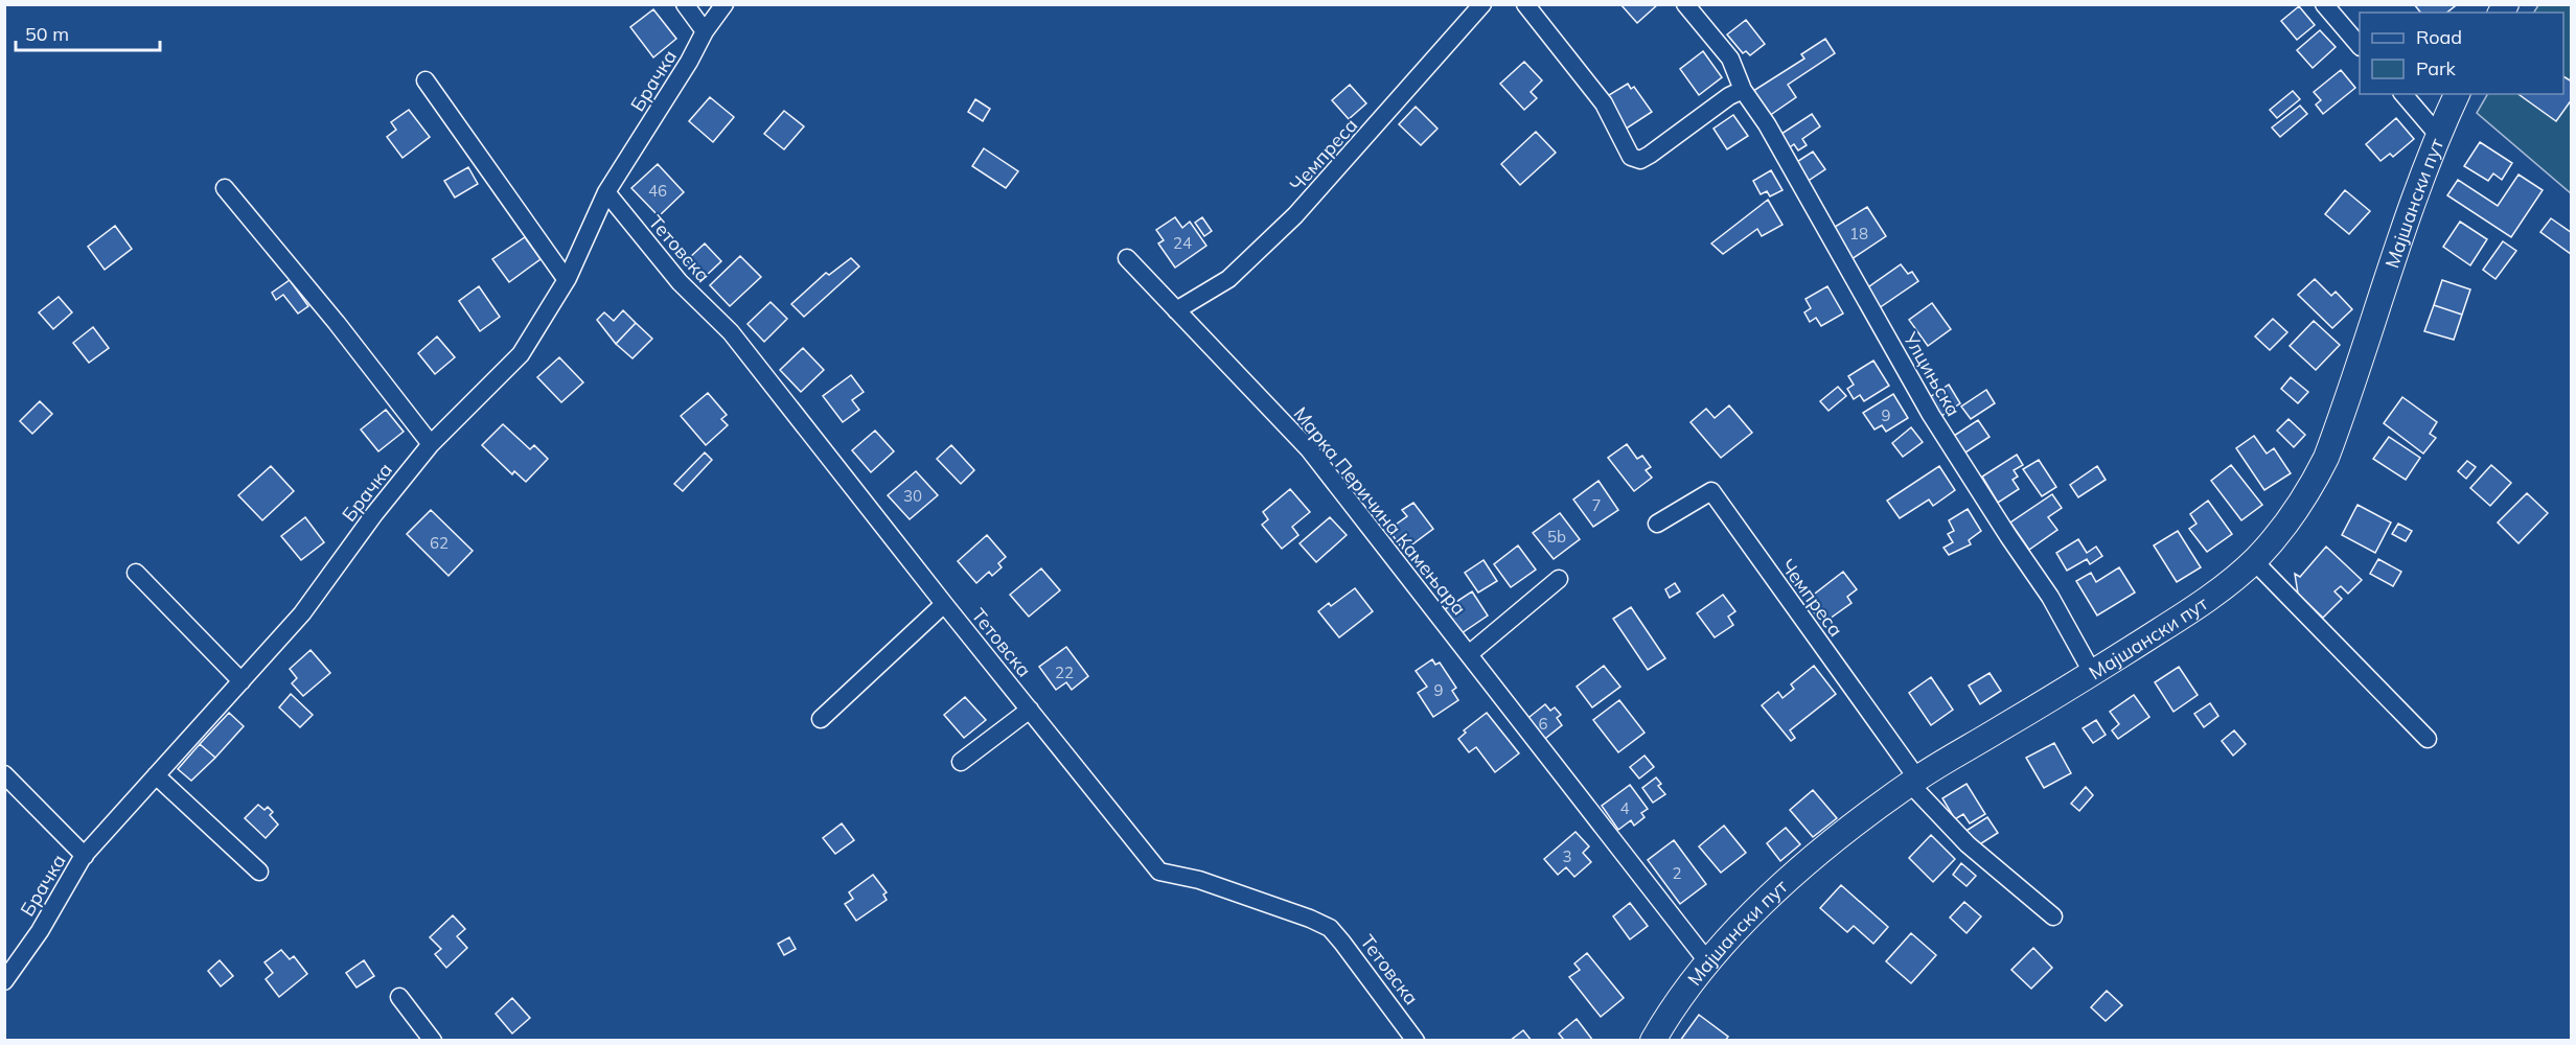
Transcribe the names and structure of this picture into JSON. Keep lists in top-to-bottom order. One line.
{"streets":{"street":["Брачка","Чемпреса","Мајшански пут","Тетовска","Улцињска","Марка Перичина Камењара"]},"crossings":[["Брачка","Тетовска"],["Чемпреса","Мајшански пут"],["Чемпреса","Марка Перичина Камењара"],["Мајшански пут","Улцињска"],["Мајшански пут","Марка Перичина Камењара"]],"house_numbers":["46","18","24","9","30","7","5b","62","22","9","6","4","3","2"],"legend":["Road","Park"],"scale_bar":"50 m"}
